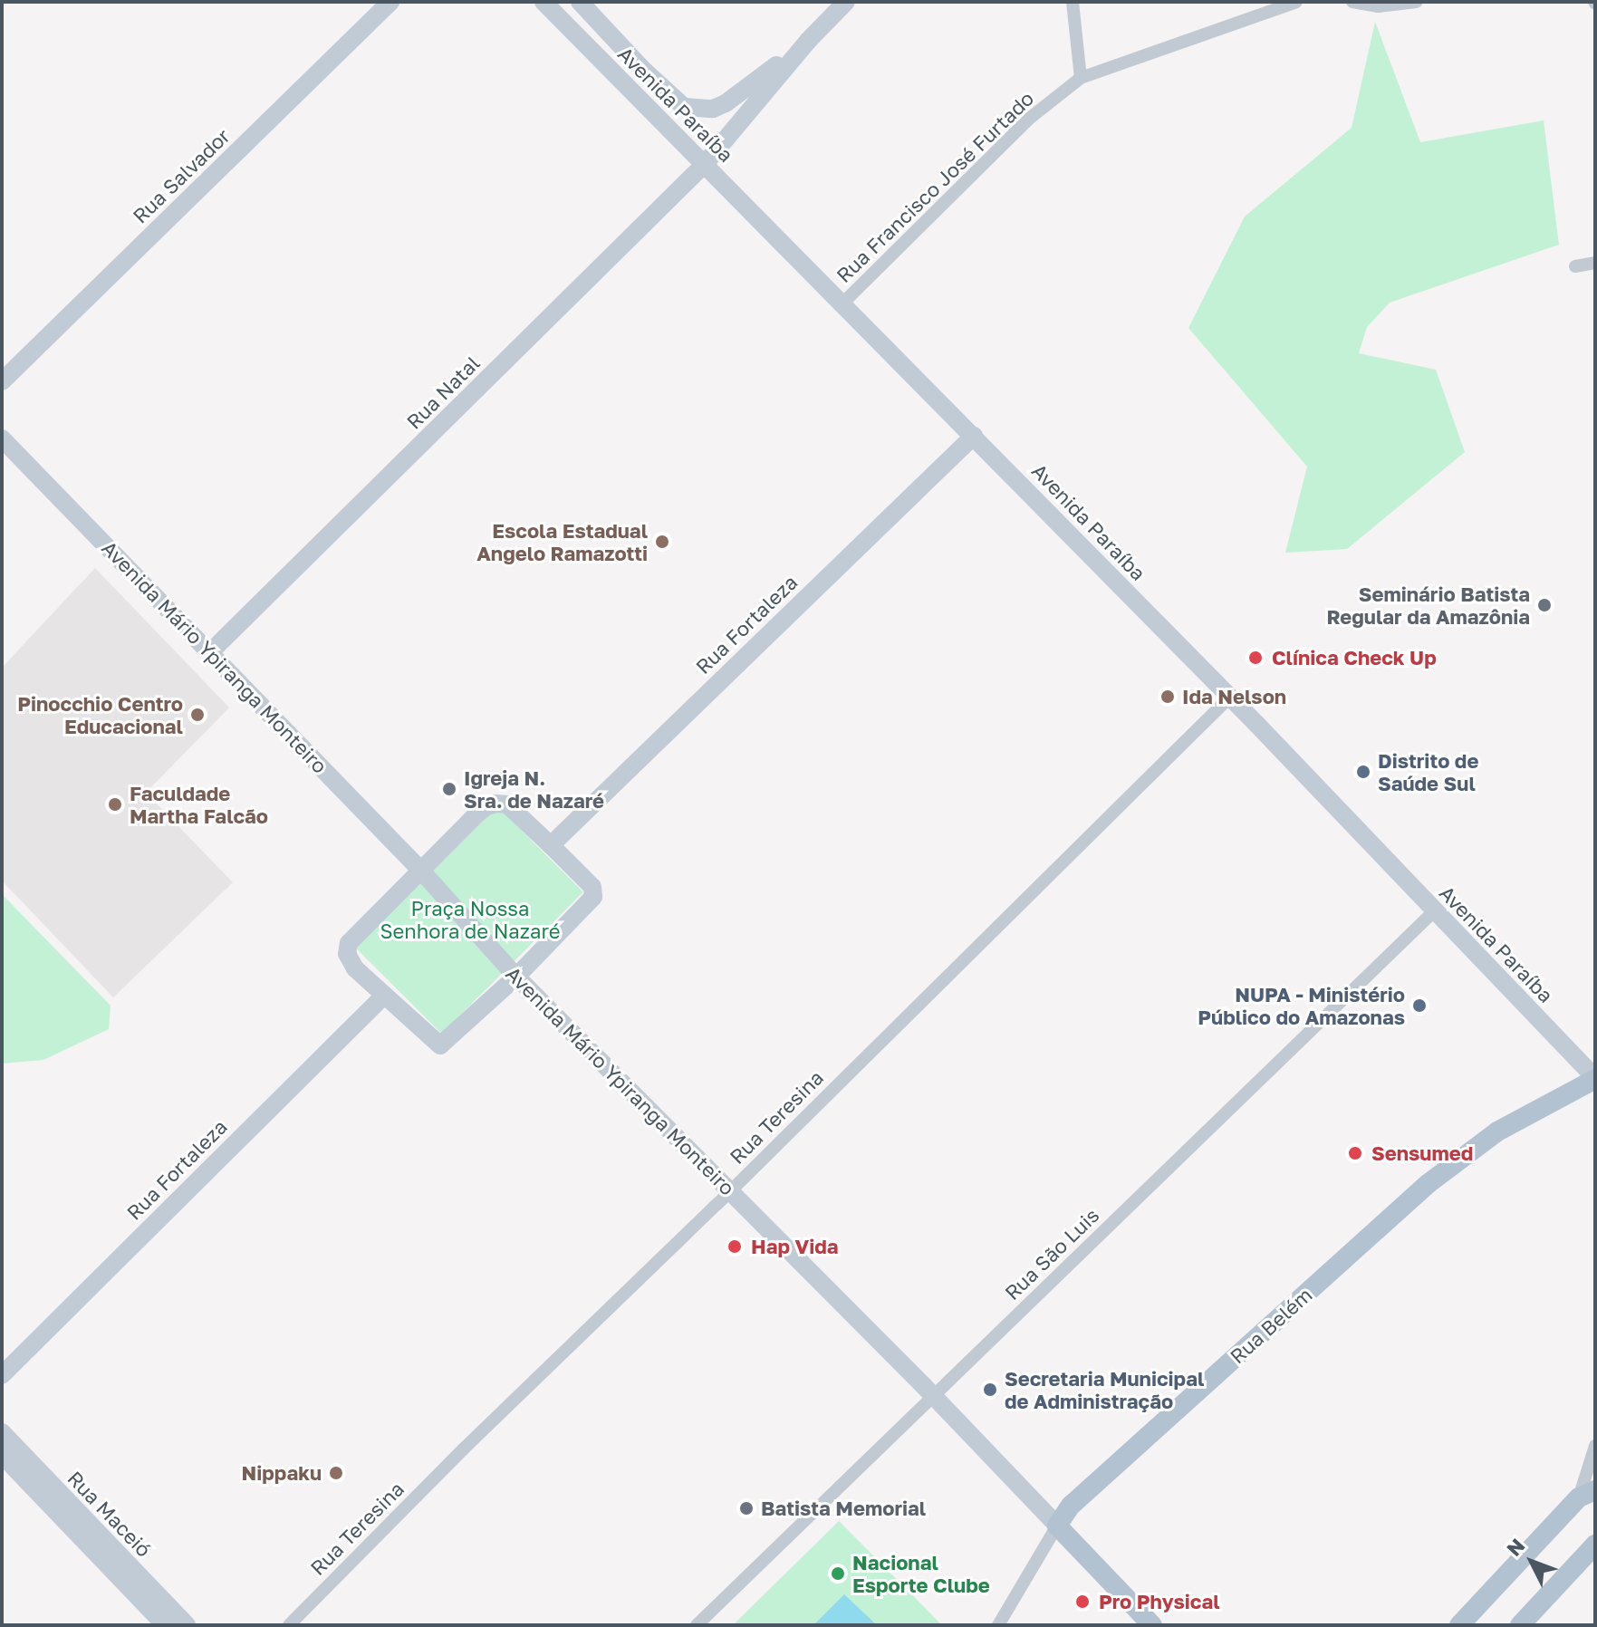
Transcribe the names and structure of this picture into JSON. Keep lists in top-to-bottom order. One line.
{"streets":{"main road":["Avenida Paraíba","Rua Salvador","Rua Natal","Rua Fortaleza","Avenida Mário Ypiranga Monteiro","Rua Belém","Rua Maceió"],"street":["Rua Francisco José Furtado","Rua Teresina","Rua São Luis"]},"crossings":[["Avenida Paraíba","Rua Francisco José Furtado"],["Avenida Paraíba","Rua Natal"],["Avenida Paraíba","Rua Fortaleza"],["Avenida Paraíba","Rua Teresina"],["Avenida Paraíba","Rua São Luis"],["Avenida Paraíba","Rua Belém"],["Rua Natal","Avenida Mário Ypiranga Monteiro"],["Avenida Mário Ypiranga Monteiro","Rua Teresina"],["Avenida Mário Ypiranga Monteiro","Rua São Luis"],["Avenida Mário Ypiranga Monteiro","Rua Belém"]],"parks":["Praça Nossa Senhora de Nazaré"],"places":["Escola Estadual Angelo Ramazotti","Seminário Batista Regular da Amazônia","Clínica Check Up","Ida Nelson","Pinocchio Centro Educacional","Distrito de Saúde Sul","Igreja N. Sra. de Nazaré","Faculdade Martha Falcão","NUPA - Ministério Público do Amazonas","Sensumed","Hap Vida","Secretaria Municipal de Administração","Nippaku","Batista Memorial","Nacional Esporte Clube","Pro Physical"],"north":"top left"}
